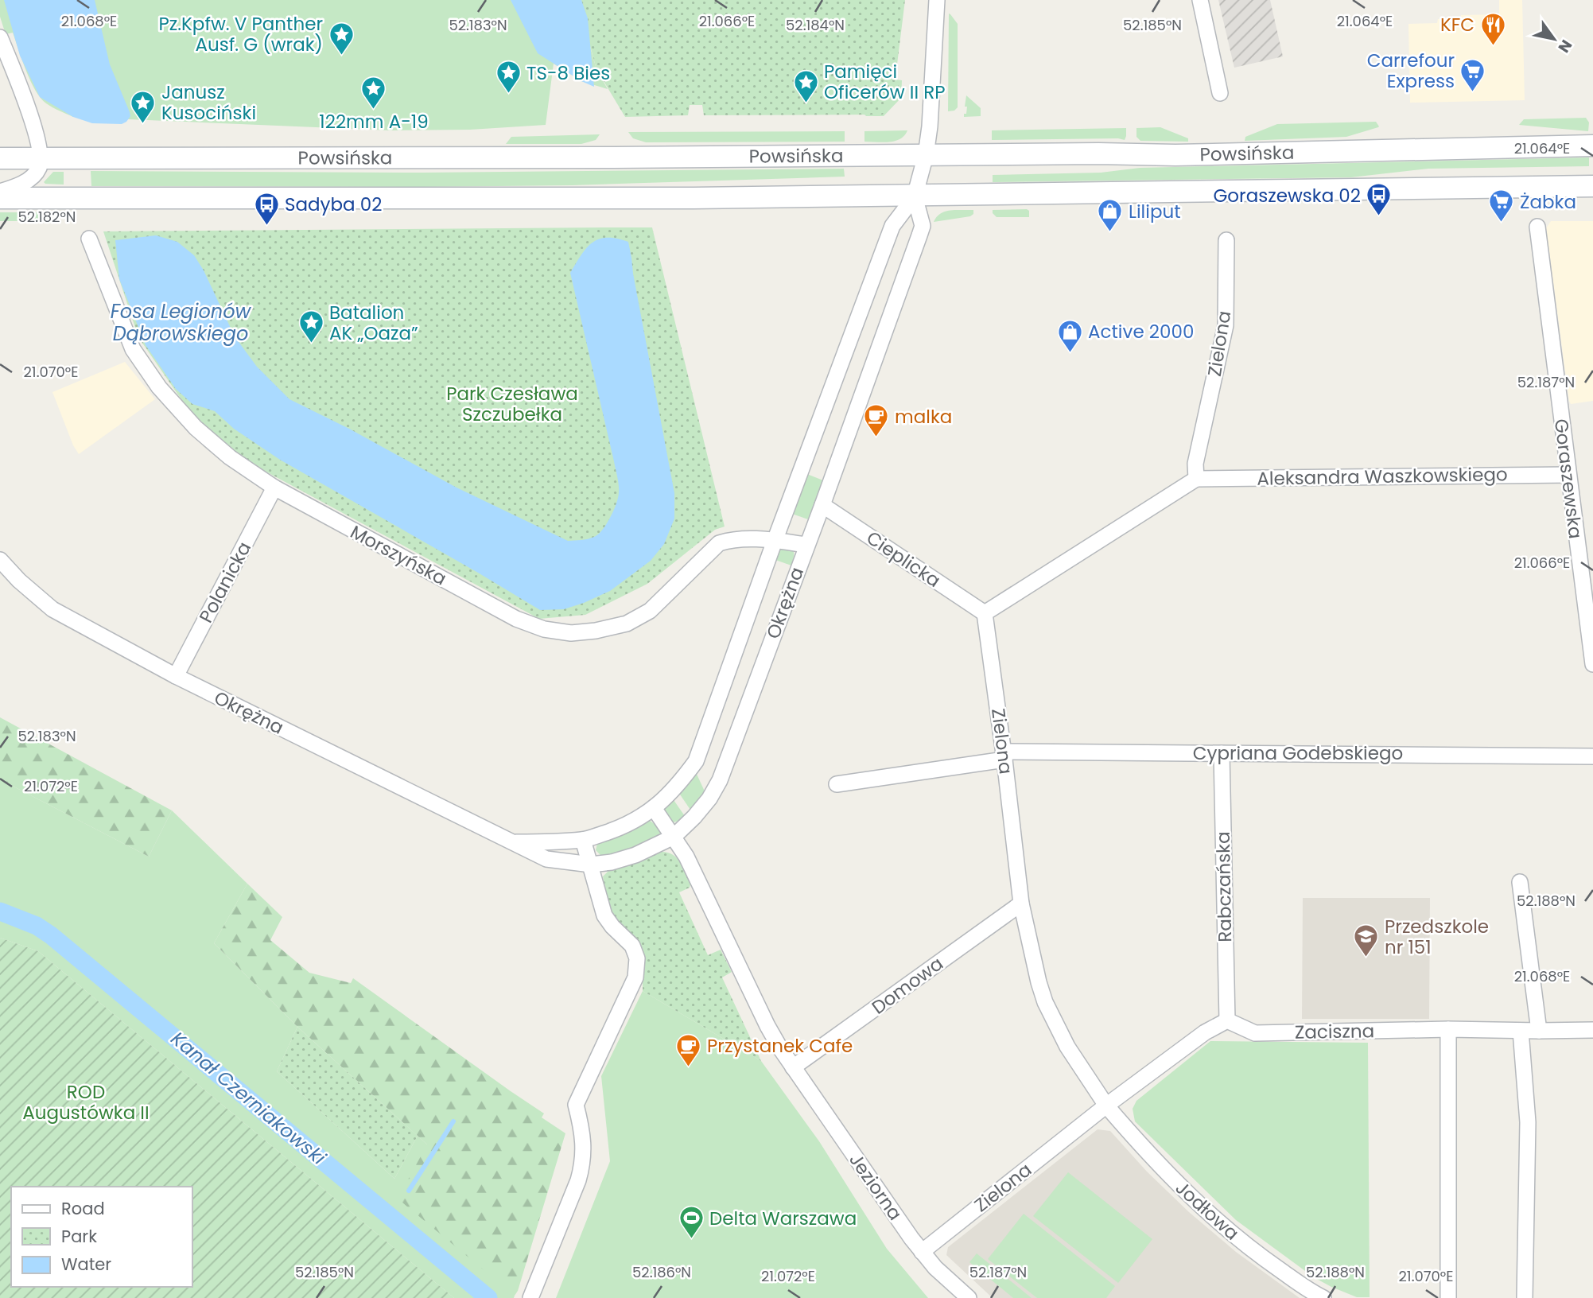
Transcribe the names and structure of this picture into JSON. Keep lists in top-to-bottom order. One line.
{"streets":{"main road":["Powsińska"],"street":["Zielona","Aleksandra Waszkowskiego","Goraszewska","Morszyńska","Cieplicka","Polanicka","Okrężna","Cypriana Godebskiego","Rabczańska","Domowa","Zaciszna","Jeziorna","Jodłowa"]},"crossings":[["Powsińska","Okrężna"],["Zielona","Aleksandra Waszkowskiego"],["Zielona","Cieplicka"],["Zielona","Cypriana Godebskiego"],["Zielona","Domowa"],["Zielona","Jeziorna"],["Zielona","Jodłowa"],["Aleksandra Waszkowskiego","Goraszewska"],["Morszyńska","Polanicka"],["Morszyńska","Okrężna"],["Cieplicka","Okrężna"],["Polanicka","Okrężna"],["Okrężna","Jeziorna"],["Cypriana Godebskiego","Rabczańska"],["Rabczańska","Zaciszna"],["Domowa","Jeziorna"]],"water":["Fosa Legionów Dąbrowskiego","Kanał Czerniakowski"],"parks":["Park Czesława Szczubełka","ROD Augustówka II"],"places":{"restaurant":["KFC"],"place":["Pz.Kpfw. V Panther Ausf. G (wrak)","TS-8 Bies","Pamięci Oficerów II RP","122mm A-19","Janusz Kusociński","Batalion AK „Oaza”"],"supermarket":["Carrefour Express","Żabka"],"bus stop":["Goraszewska 02","Sadyba 02"],"shop":["Liliput","Active 2000"],"cafe":["malka","Przystanek Cafe"],"school or university":["Przedszkole nr 151"],"sports":["Delta Warszawa"]},"legend":["Road","Park","Water"],"north":"bottom right","coordinates":["21.068°E","21.066°E","21.064°E","52.183°N","52.184°N","52.185°N","52.182°N","21.070°E","52.187°N","21.072°E","52.188°N","52.186°N"]}
